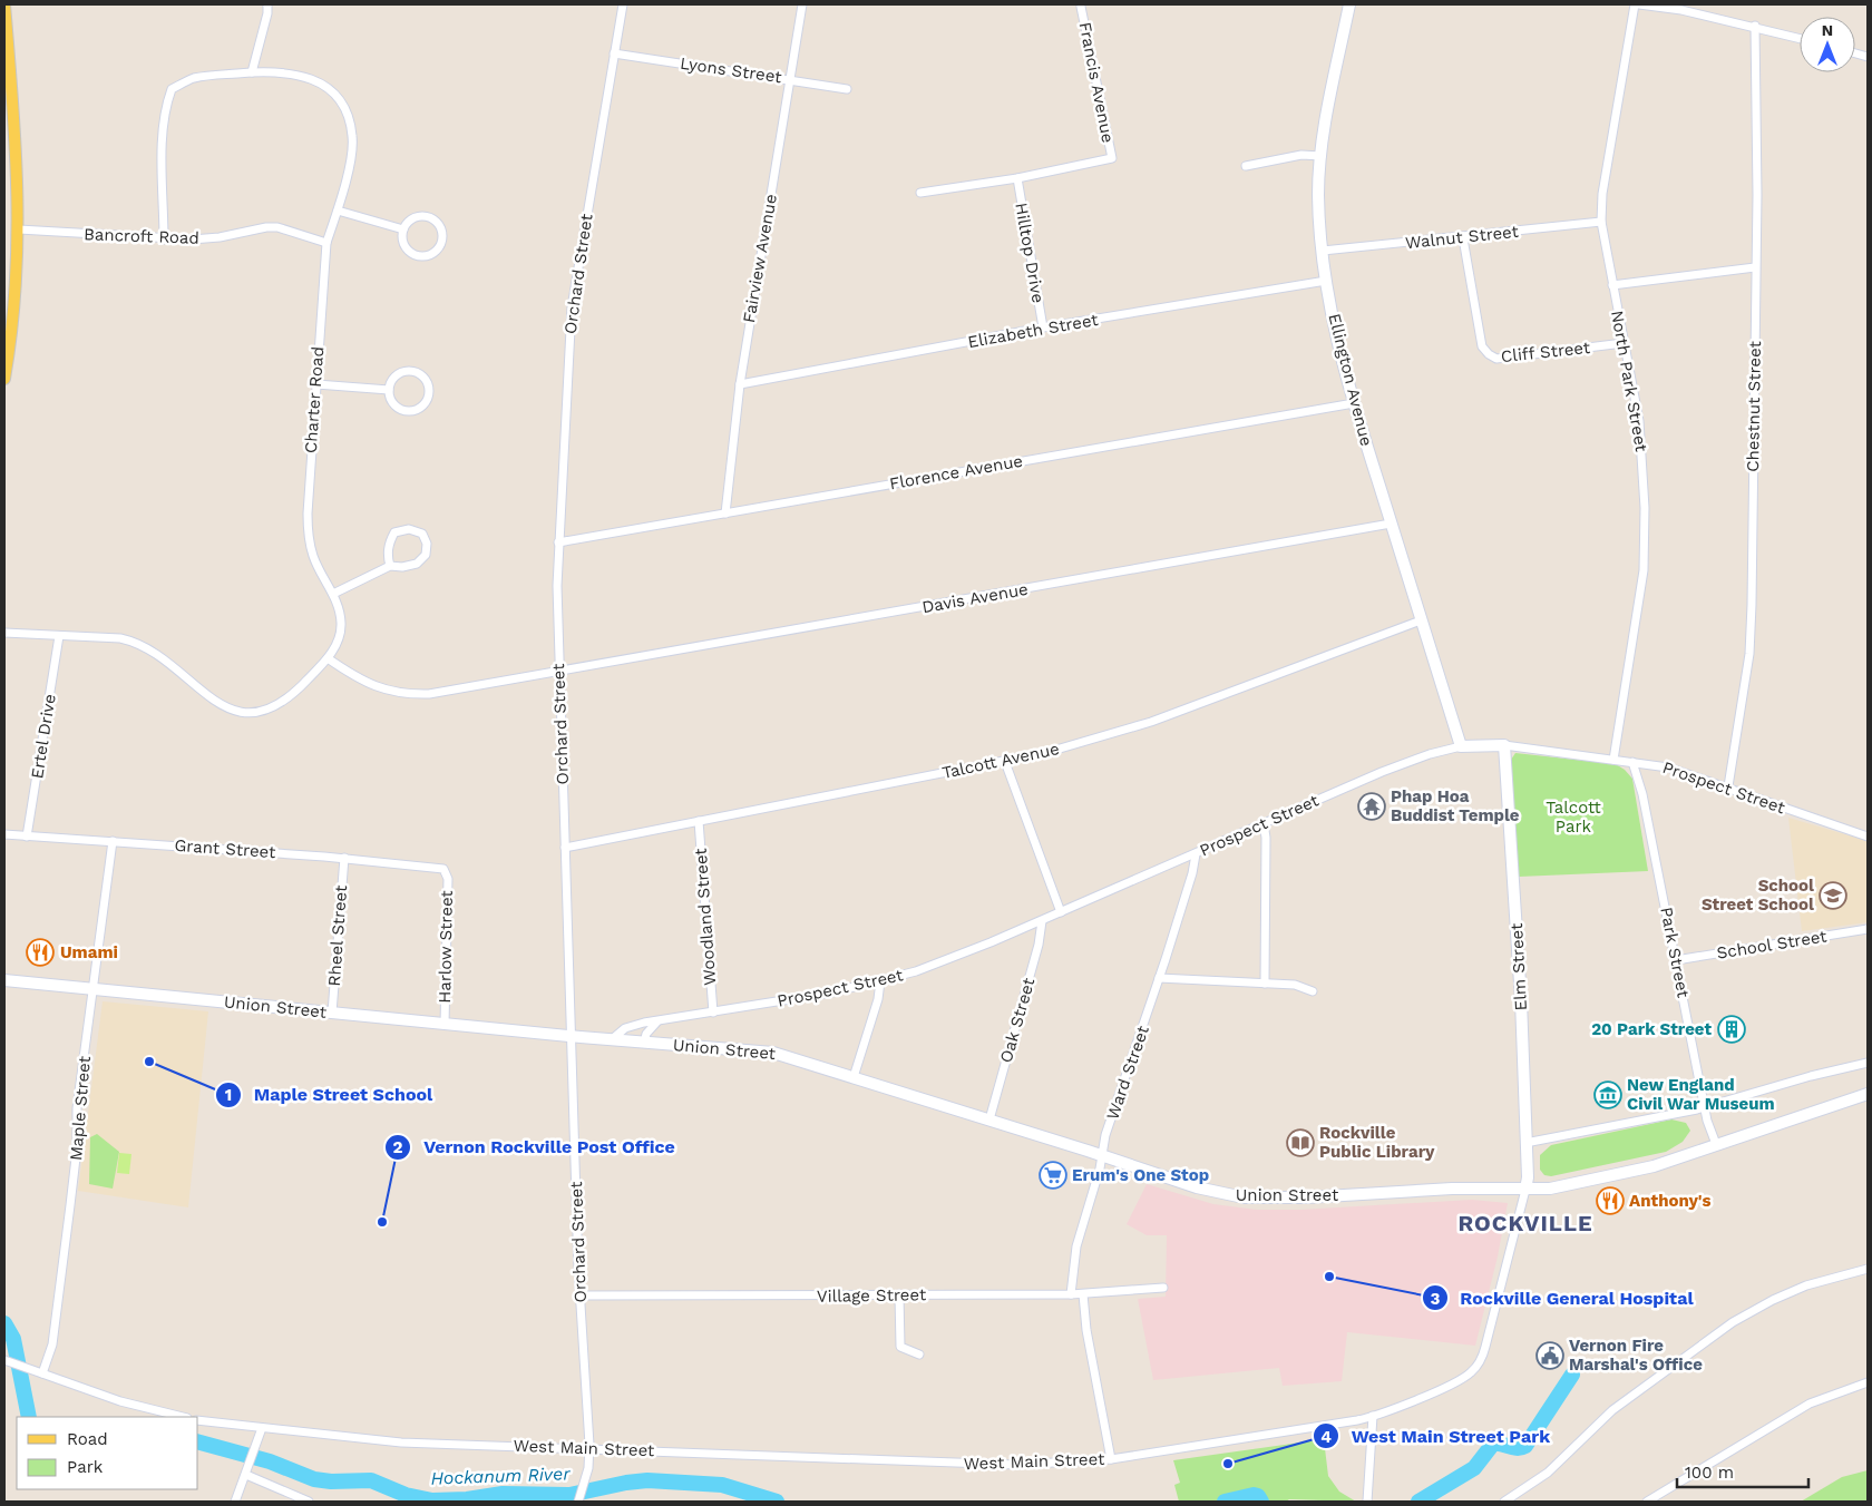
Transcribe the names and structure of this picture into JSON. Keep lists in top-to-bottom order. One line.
{"streets":{"main road":["Ellington Avenue","Prospect Street","Elm Street","Union Street"],"street":["Lyons Street","Francis Avenue","Bancroft Road","Walnut Street","Hilltop Drive","Fairview Avenue","Orchard Street","Elizabeth Street","Cliff Street","North Park Street","Charter Road","Chestnut Street","Florence Avenue","Davis Avenue","Ertel Drive","Talcott Avenue","Grant Street","Woodland Street","Rheel Street","School Street","Harlow Street","Park Street","Oak Street","Ward Street","Maple Street","Village Street","West Main Street"]},"crossings":[["Lyons Street","Fairview Avenue"],["Lyons Street","Orchard Street"],["Francis Avenue","Hilltop Drive"],["Bancroft Road","Charter Road"],["Walnut Street","Cliff Street"],["Walnut Street","Ellington Avenue"],["Walnut Street","North Park Street"],["Hilltop Drive","Elizabeth Street"],["Fairview Avenue","Elizabeth Street"],["Fairview Avenue","Florence Avenue"],["Orchard Street","Florence Avenue"],["Orchard Street","Davis Avenue"],["Orchard Street","Talcott Avenue"],["Orchard Street","Union Street"],["Orchard Street","Village Street"],["Orchard Street","West Main Street"],["Elizabeth Street","Ellington Avenue"],["Cliff Street","North Park Street"],["Ellington Avenue","Florence Avenue"],["Ellington Avenue","Davis Avenue"],["Ellington Avenue","Talcott Avenue"],["Ellington Avenue","Prospect Street"],["North Park Street","Prospect Street"],["Charter Road","Davis Avenue"],["Charter Road","Ertel Drive"],["Chestnut Street","Prospect Street"],["Ertel Drive","Grant Street"],["Talcott Avenue","Woodland Street"],["Prospect Street","Woodland Street"],["Prospect Street","Park Street"],["Prospect Street","Elm Street"],["Prospect Street","Union Street"],["Prospect Street","Oak Street"],["Prospect Street","Ward Street"],["Grant Street","Rheel Street"],["Grant Street","Harlow Street"],["Grant Street","Maple Street"],["Rheel Street","Union Street"],["School Street","Park Street"],["Harlow Street","Union Street"],["Elm Street","Union Street"],["Elm Street","West Main Street"],["Union Street","Oak Street"],["Union Street","Ward Street"],["Union Street","Maple Street"],["Union Street","West Main Street"],["Ward Street","Village Street"]],"districts":["ROCKVILLE"],"water":["Hockanum River"],"parks":["Talcott Park"],"places":{"temple":["Phap Hoa Buddist Temple"],"school or university":["School Street School"],"restaurant":["Umami","Anthony's"],"building":["20 Park Street"],"other":["Maple Street School","Vernon Rockville Post Office","Rockville General Hospital","West Main Street Park"],"museum":["New England Civil War Museum"],"library":["Rockville Public Library"],"supermarket":["Erum's One Stop"],"public building":["Vernon Fire Marshal's Office"]},"legend":["Road","Park"],"scale_bar":"100 m","north":"top"}
